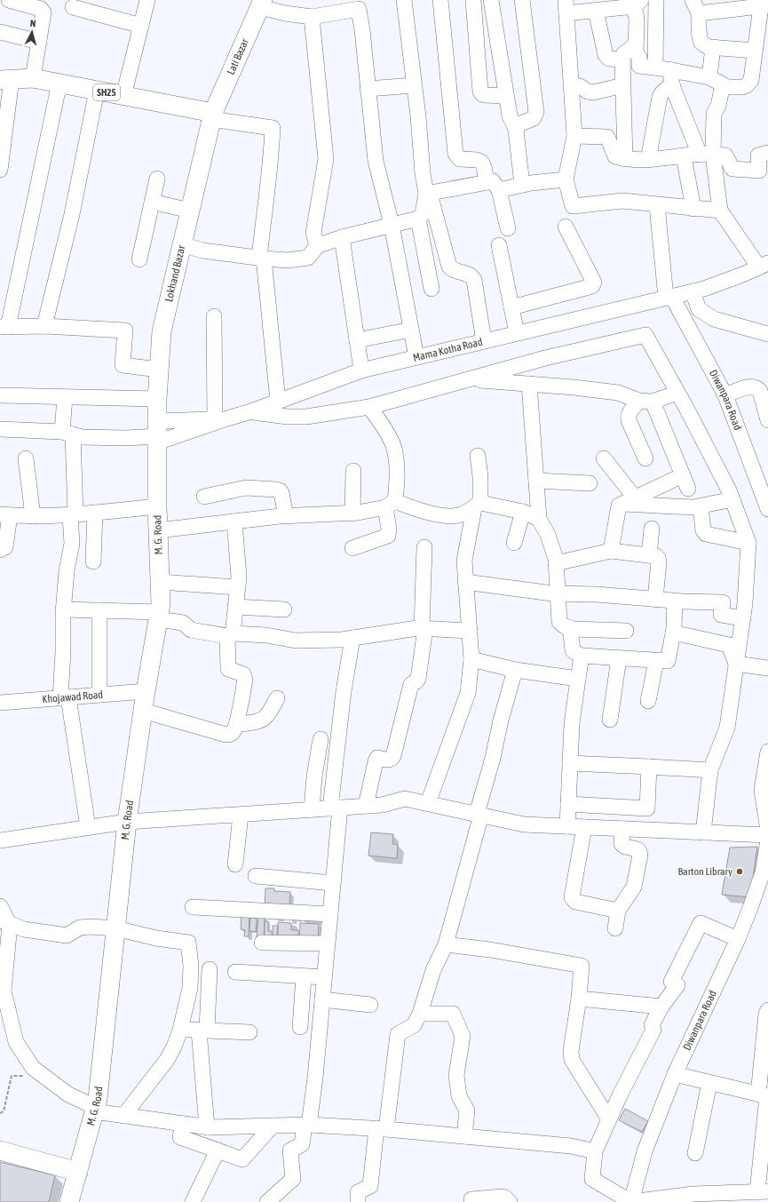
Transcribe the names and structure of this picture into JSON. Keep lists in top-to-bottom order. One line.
{"streets":{"main road":["Lati Bazar","SH25","Lokhand Bazar","M. G. Road"],"street":["Mama Kotha Road","Diwanpara Road","Khojawad Road"]},"crossings":[["Lati Bazar","SH25"],["Lati Bazar","Lokhand Bazar"],["SH25","Lokhand Bazar"],["Lokhand Bazar","Mama Kotha Road"],["Lokhand Bazar","M. G. Road"],["Mama Kotha Road","Diwanpara Road"],["Mama Kotha Road","M. G. Road"],["M. G. Road","Khojawad Road"]],"places":["Barton Library"],"north":"top"}
